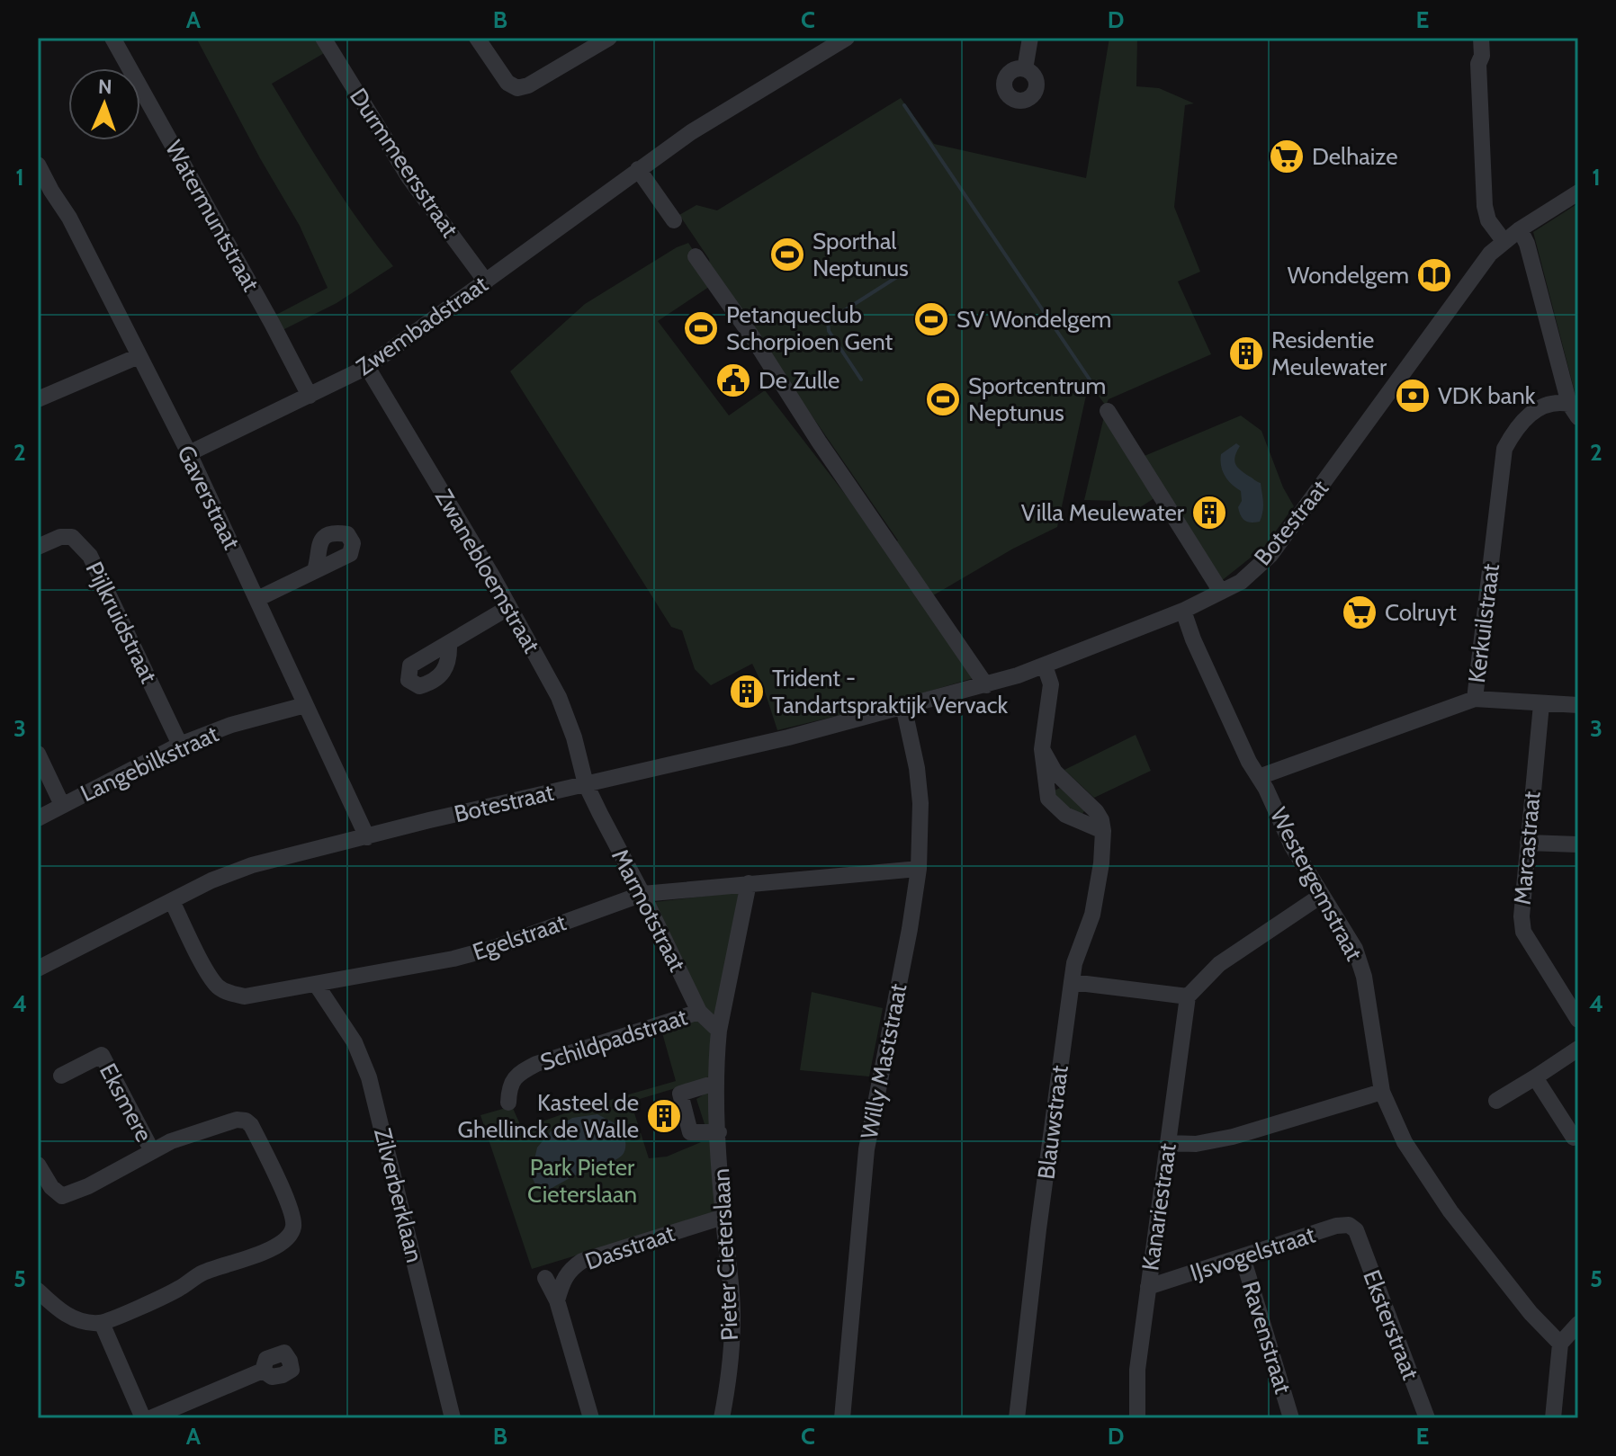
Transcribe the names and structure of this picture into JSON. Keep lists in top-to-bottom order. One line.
{"streets":{"street":["Durmmeersstraat","Watermuntstraat","Zwembadstraat","Gaverstraat","Botestraat","Zwanebloemstraat","Pijlkruidstraat","Kerkuilstraat","Langebilkstraat","Marcastraat","Westergemstraat","Marmotstraat","Egelstraat","Schildpadstraat","Willy Maststraat","Eksmere","Blauwstraat","Zilverberklaan","Kanariestraat","Dasstraat","IJsvogelstraat","Pieter Cieterslaan","Eksterstraat","Ravenstraat"]},"crossings":[["Durmmeersstraat","Zwembadstraat"],["Watermuntstraat","Zwembadstraat"],["Zwembadstraat","Gaverstraat"],["Zwembadstraat","Zwanebloemstraat"],["Gaverstraat","Botestraat"],["Gaverstraat","Langebilkstraat"],["Botestraat","Zwanebloemstraat"],["Botestraat","Westergemstraat"],["Botestraat","Marmotstraat"],["Botestraat","Egelstraat"],["Botestraat","Willy Maststraat"],["Zwanebloemstraat","Marmotstraat"],["Pijlkruidstraat","Langebilkstraat"],["Kerkuilstraat","Westergemstraat"],["Marmotstraat","Egelstraat"],["Marmotstraat","Schildpadstraat"],["Marmotstraat","Pieter Cieterslaan"],["Egelstraat","Willy Maststraat"],["Egelstraat","Zilverberklaan"],["Egelstraat","Pieter Cieterslaan"],["Kanariestraat","IJsvogelstraat"],["Dasstraat","Pieter Cieterslaan"],["IJsvogelstraat","Eksterstraat"],["IJsvogelstraat","Ravenstraat"]],"parks":["Park Pieter Cieterslaan"],"places":{"supermarket":["Delhaize","Colruyt"],"sports":["Sporthal Neptunus","SV Wondelgem","Petanqueclub Schorpioen Gent","Sportcentrum Neptunus"],"library":["Wondelgem"],"building":["Residentie Meulewater","Villa Meulewater","Trident - Tandartspraktijk Vervack","Kasteel de Ghellinck de Walle"],"public building":["De Zulle"],"bank":["VDK bank"]},"north":"top","grid":{"columns":["A","B","C","D","E"],"rows":["1","2","3","4","5"]}}
